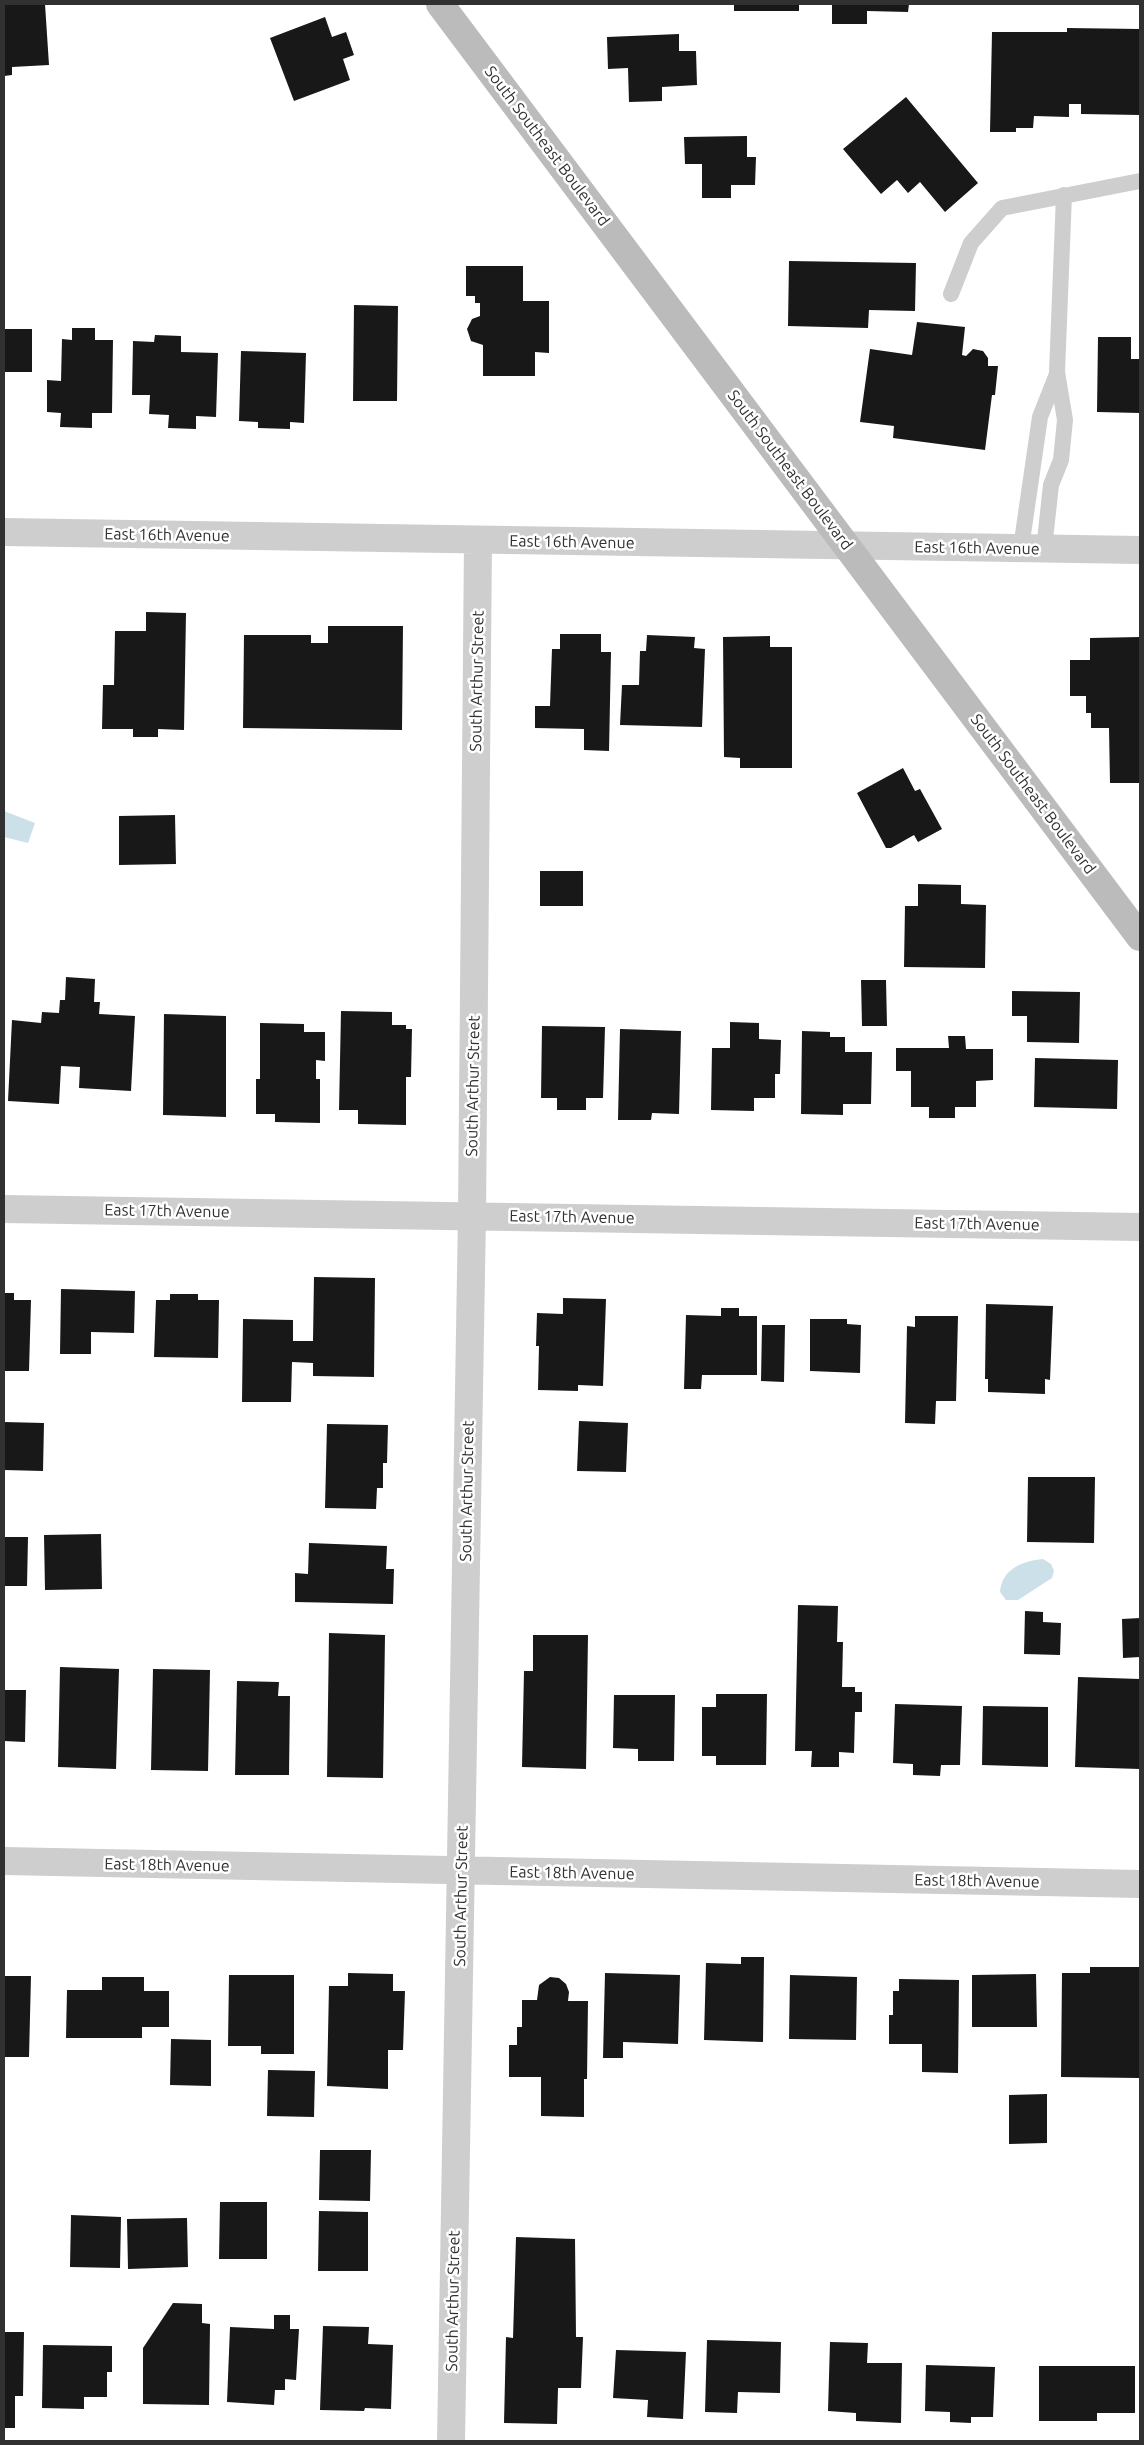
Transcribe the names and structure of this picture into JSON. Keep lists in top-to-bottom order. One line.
{"streets":{"street":["South Southeast Boulevard","East 16th Avenue","South Arthur Street","East 17th Avenue","East 18th Avenue"]},"crossings":[["South Southeast Boulevard","East 16th Avenue"],["East 16th Avenue","South Arthur Street"],["South Arthur Street","East 17th Avenue"],["South Arthur Street","East 18th Avenue"]]}
